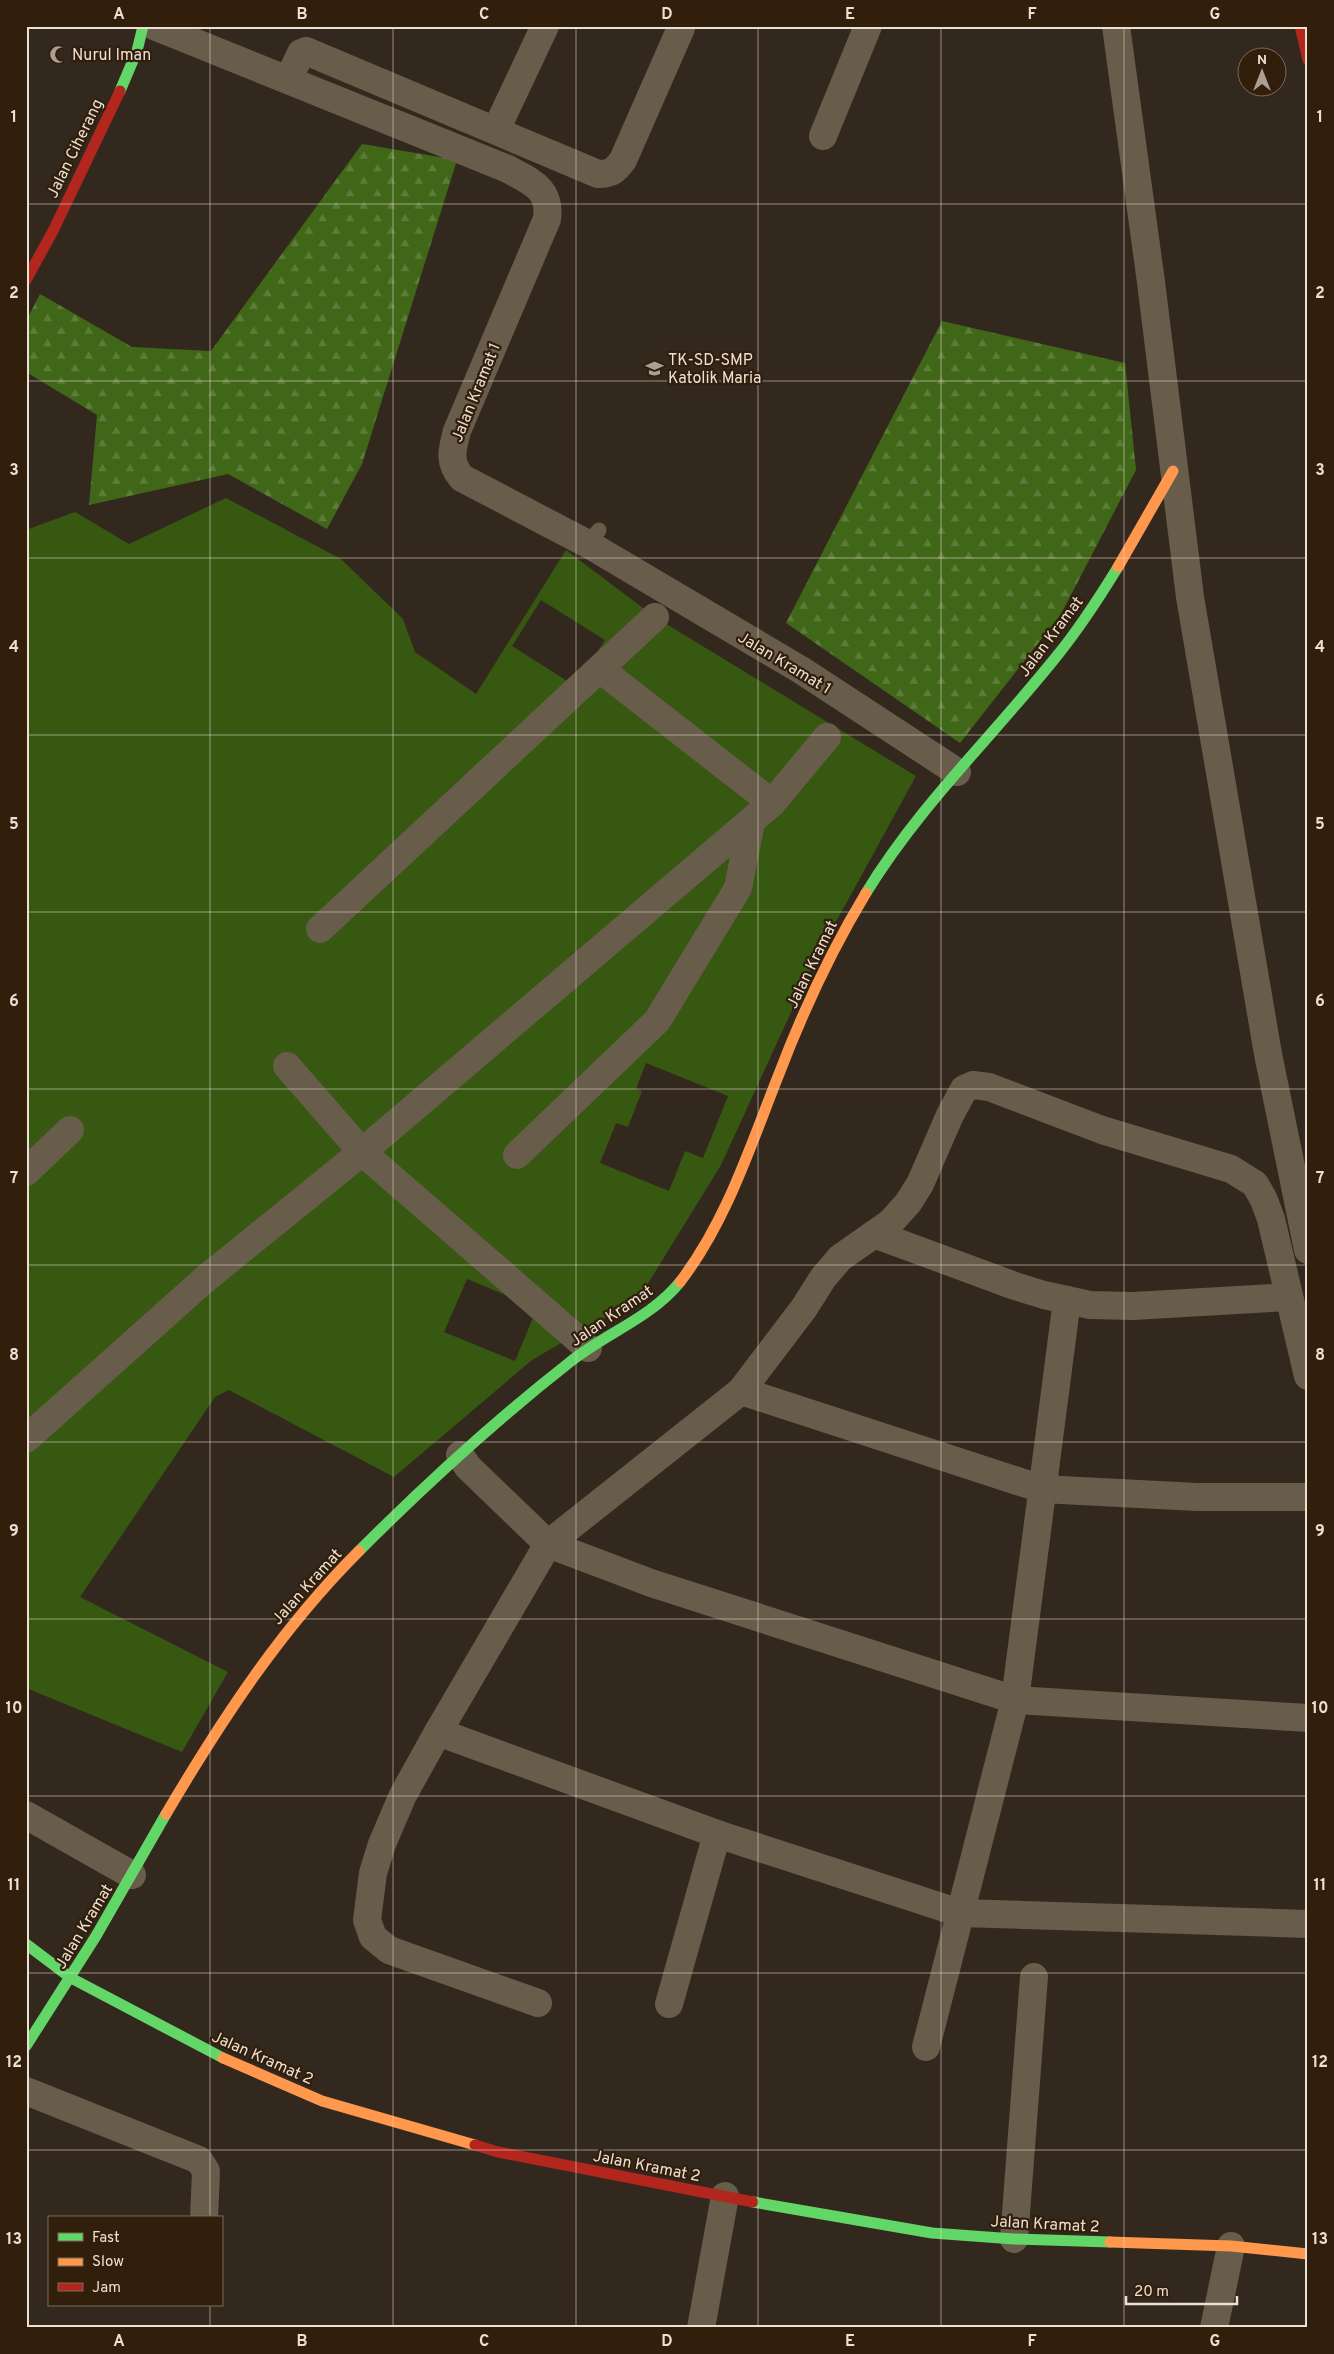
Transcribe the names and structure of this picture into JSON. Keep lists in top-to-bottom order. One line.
{"streets":{"main road":["Jalan Ciherang","Jalan Kramat","Jalan Kramat 2"],"street":["Jalan Kramat 1"]},"crossings":[["Jalan Kramat 1","Jalan Kramat"],["Jalan Kramat","Jalan Kramat 2"]],"places":{"mosque":["Nurul Iman"],"school or university":["TK-SD-SMP Katolik Maria"]},"legend":["Fast","Slow","Jam"],"scale_bar":"20 m","north":"top","grid":{"columns":["A","B","C","D","E","F","G"],"rows":["1","2","3","4","5","6","7","8","9","10","11","12","13"]}}
